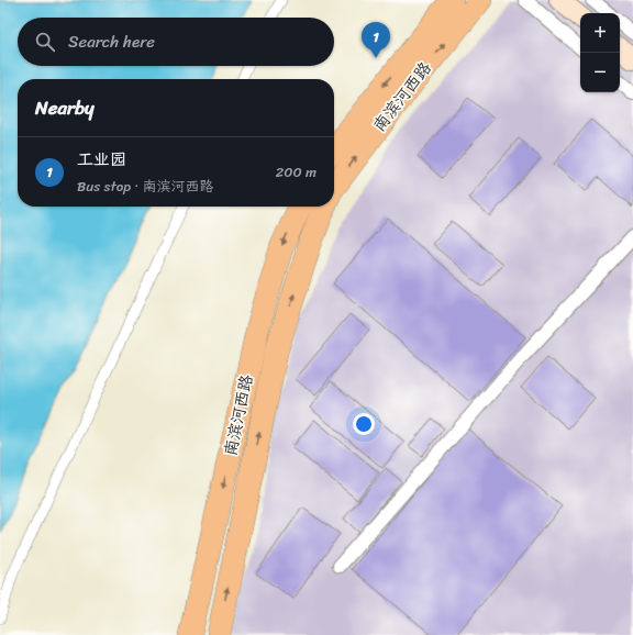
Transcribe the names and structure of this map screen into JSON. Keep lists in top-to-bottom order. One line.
{"streets":{"highway":["南滨河西路"]},"page":{"map_buttons":["+","−"],"search":"Search here","pins":"1","heading":"Nearby","list":[{"mark":"1","name":"工业园","note":"Bus stop · 南滨河西路","value":"200 m"}]}}
